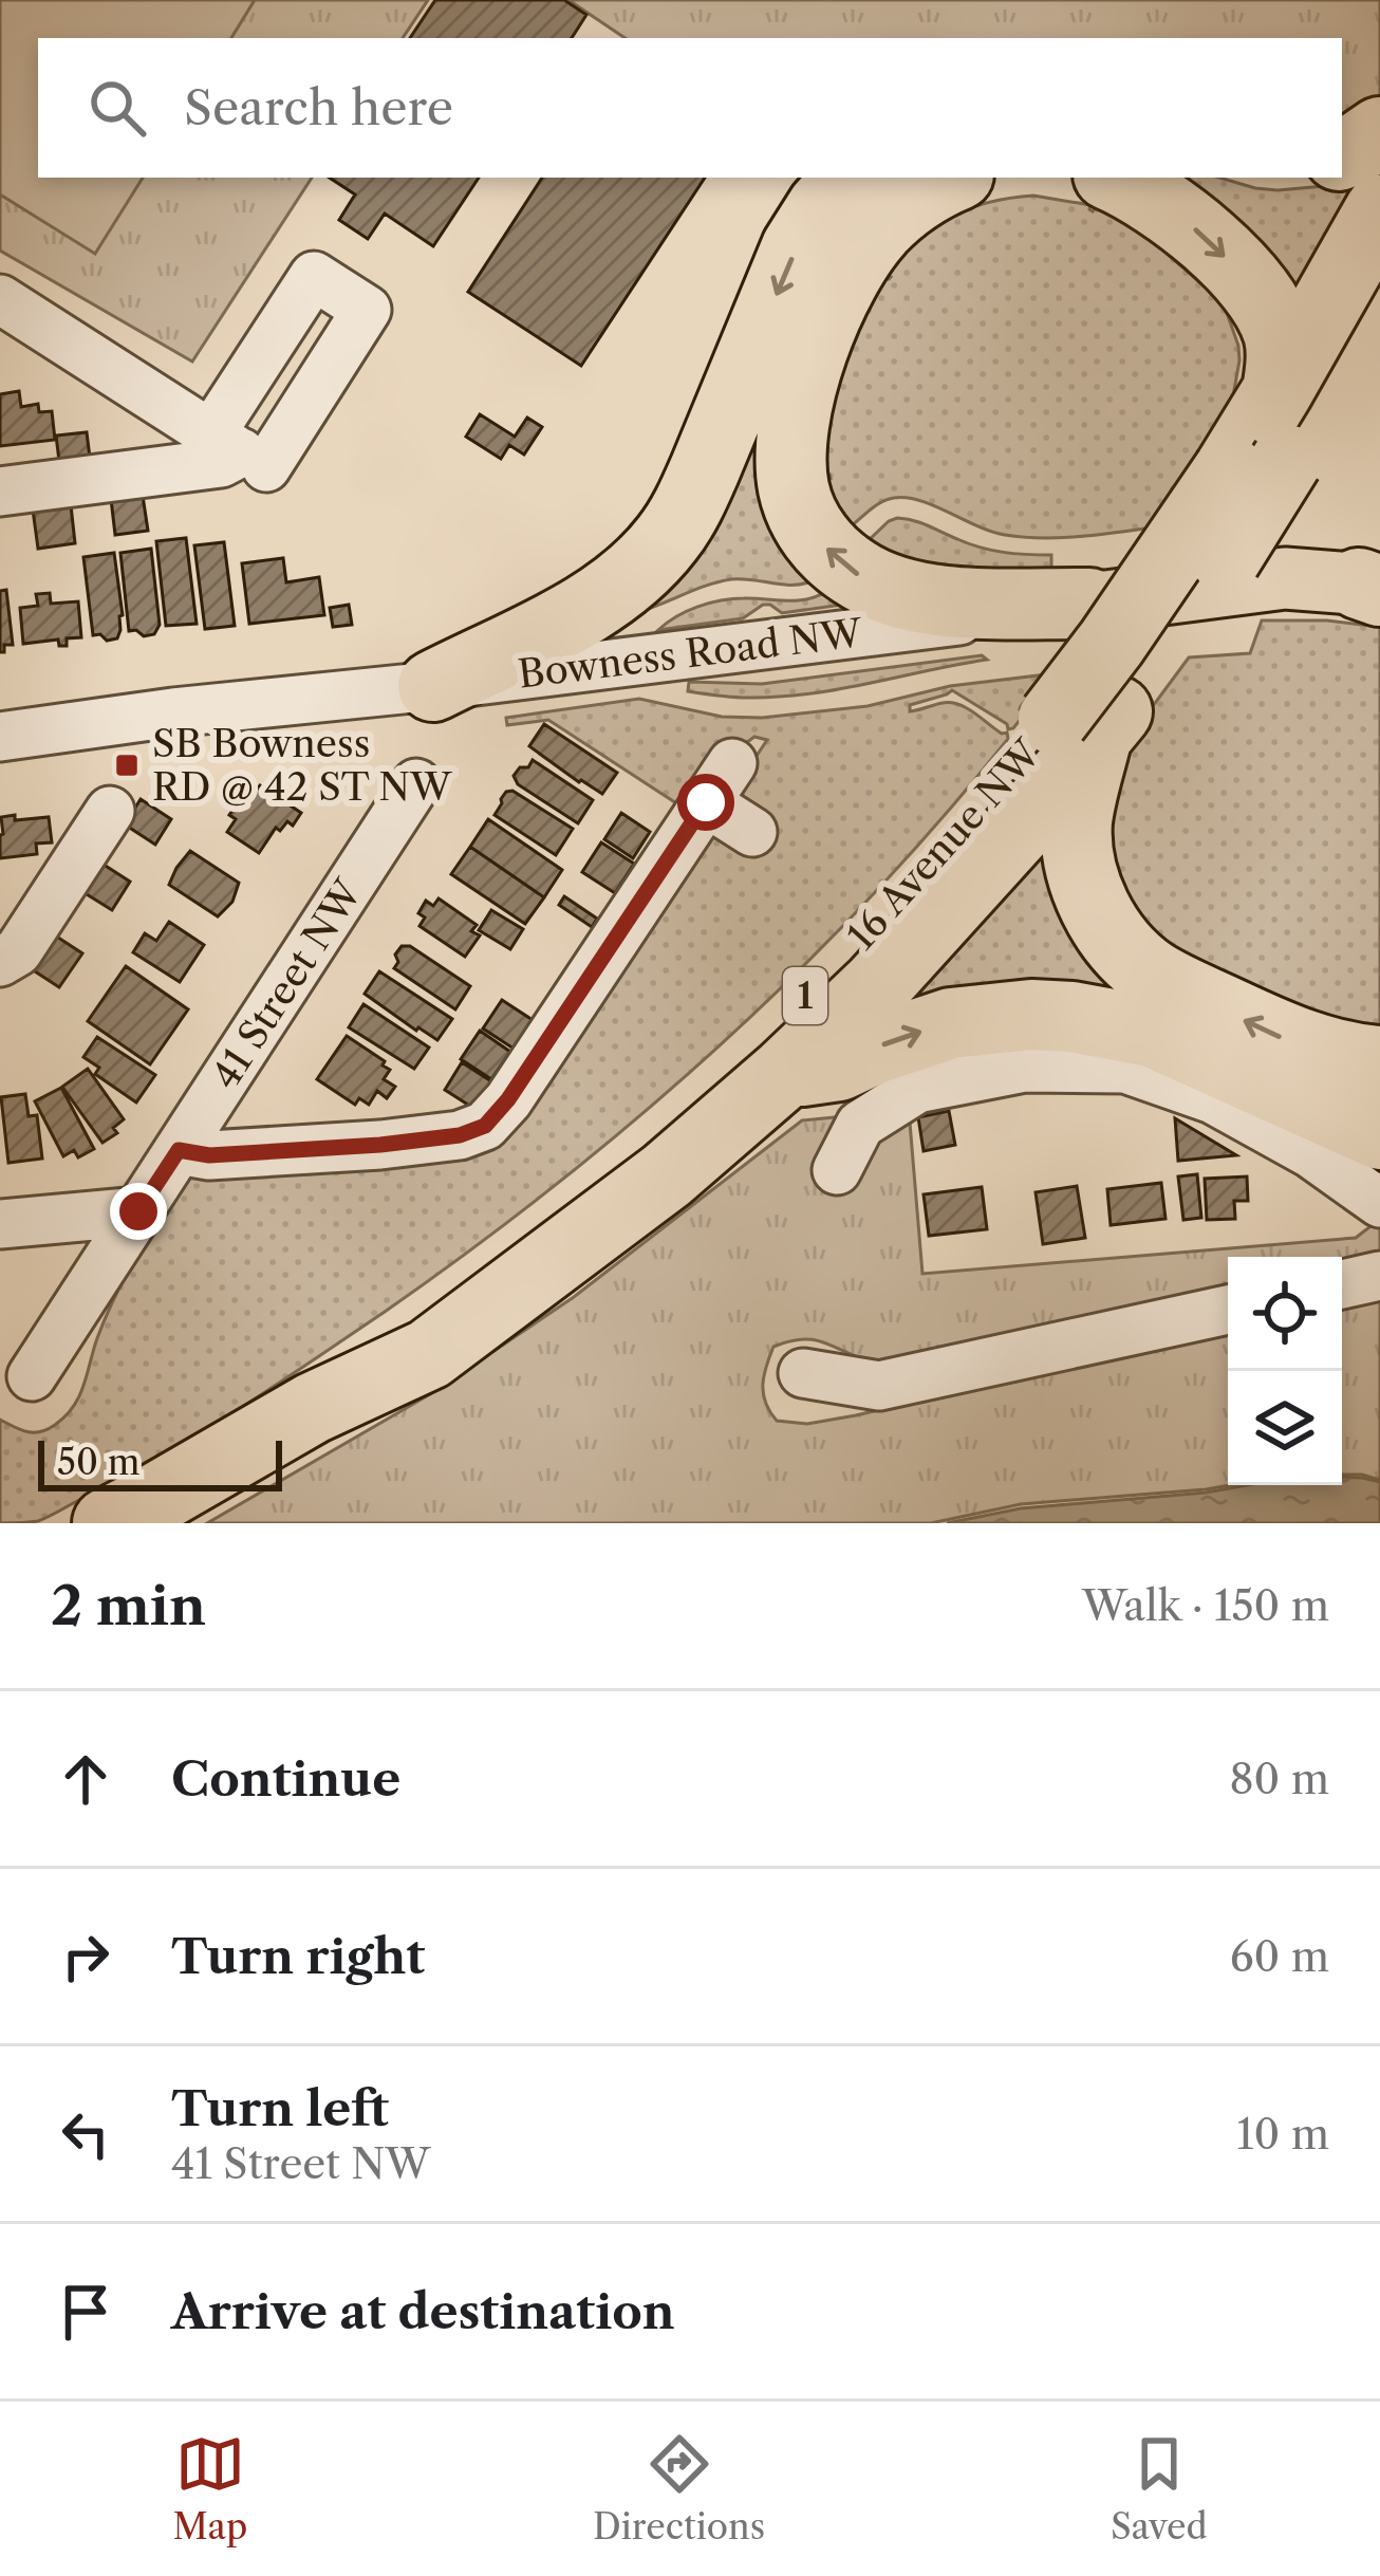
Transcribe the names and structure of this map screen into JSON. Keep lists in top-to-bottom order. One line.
{"streets":{"highway":["16 Avenue NW","1"],"main road":["Bowness Road NW"],"street":["41 Street NW"]},"places":{"transit":["SB Bowness RD @ 42 ST NW"]},"scale_bar":"50 m","page":{"search":"Search here","scale":"50 m","heading":["2 min","Walk · 150 m"],"list":[["Continue","80 m"],["Turn right","60 m"],["Turn left","41 Street NW","10 m"],"Arrive at destination"],"nav":["Map","Directions","Saved"]}}
